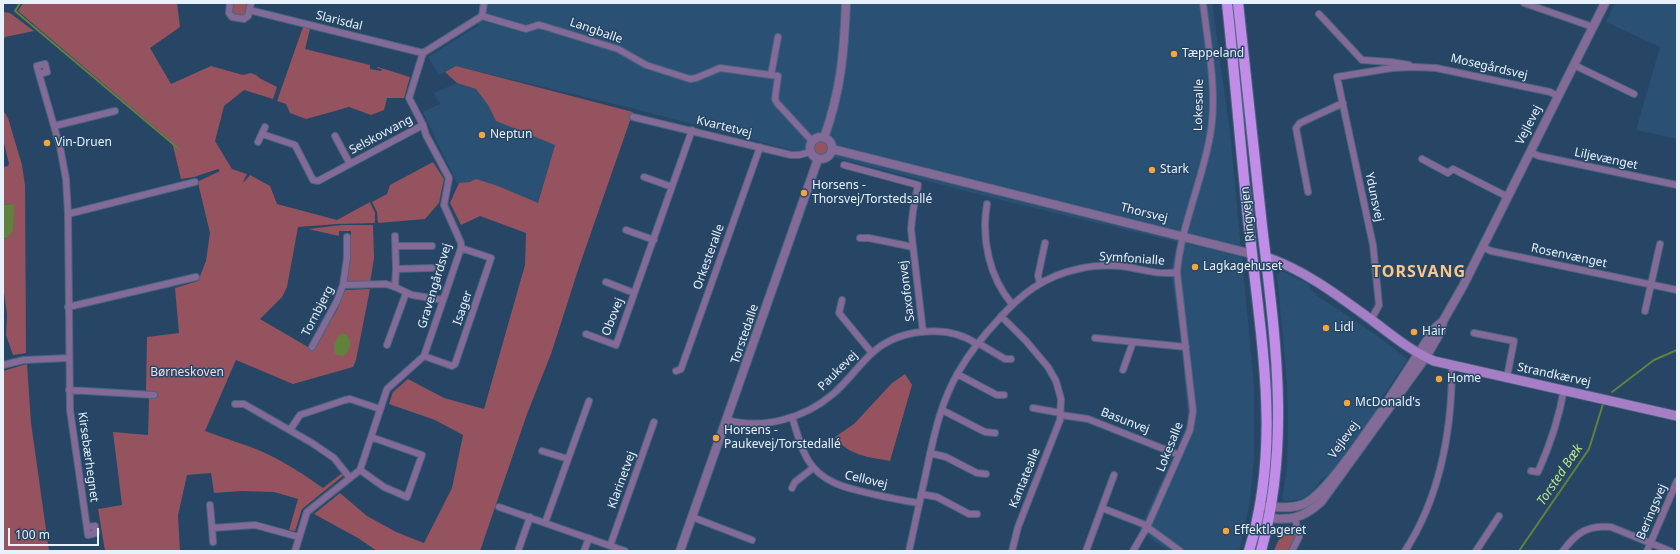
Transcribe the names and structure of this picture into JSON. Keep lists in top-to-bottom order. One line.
{"streets":{"main road":["Thorsvej","Ringvejen","Strandkærvej"],"street":["Slarisdal","Langballe","Mosegårdsvej","Lokesalle","Vejlevej","Kvartetvej","Selskovvang","Liljevænget","Ydunsvej","Rosenvænget","Orkesteralle","Symfonialle","Gravengårdsvej","Saxofonvej","Isager","Tornbjerg","Obovej","Torstedalle","Paukevej","Basunvej","Kirsebærhegnet","Kantatealle","Klarinetvej","Cellovej","Beringsvej"]},"crossings":[["Slarisdal","Gravengårdsvej"],["Mosegårdsvej","Vejlevej"],["Mosegårdsvej","Ydunsvej"],["Lokesalle","Thorsvej"],["Lokesalle","Symfonialle"],["Lokesalle","Basunvej"],["Vejlevej","Liljevænget"],["Vejlevej","Thorsvej"],["Vejlevej","Ringvejen"],["Vejlevej","Rosenvænget"],["Vejlevej","Strandkærvej"],["Kvartetvej","Thorsvej"],["Kvartetvej","Orkesteralle"],["Kvartetvej","Obovej"],["Kvartetvej","Torstedalle"],["Selskovvang","Gravengårdsvej"],["Ydunsvej","Thorsvej"],["Thorsvej","Ringvejen"],["Thorsvej","Torstedalle"],["Thorsvej","Strandkærvej"],["Symfonialle","Paukevej"],["Symfonialle","Kantatealle"],["Symfonialle","Cellovej"],["Gravengårdsvej","Isager"],["Gravengårdsvej","Tornbjerg"],["Saxofonvej","Paukevej"],["Torstedalle","Paukevej"],["Paukevej","Cellovej"],["Basunvej","Kantatealle"]],"districts":["TORSVANG"],"water":["Torsted Bæk"],"parks":["Børneskoven"],"places":["Tæppeland","Neptun","Vin-Druen","Stark","Horsens - Thorsvej/Torstedsallé","Lagkagehuset","Lidl","Hair","Home","McDonald's","Horsens - Paukevej/Torstedallé","Effektlageret"],"scale_bar":"100 m"}
